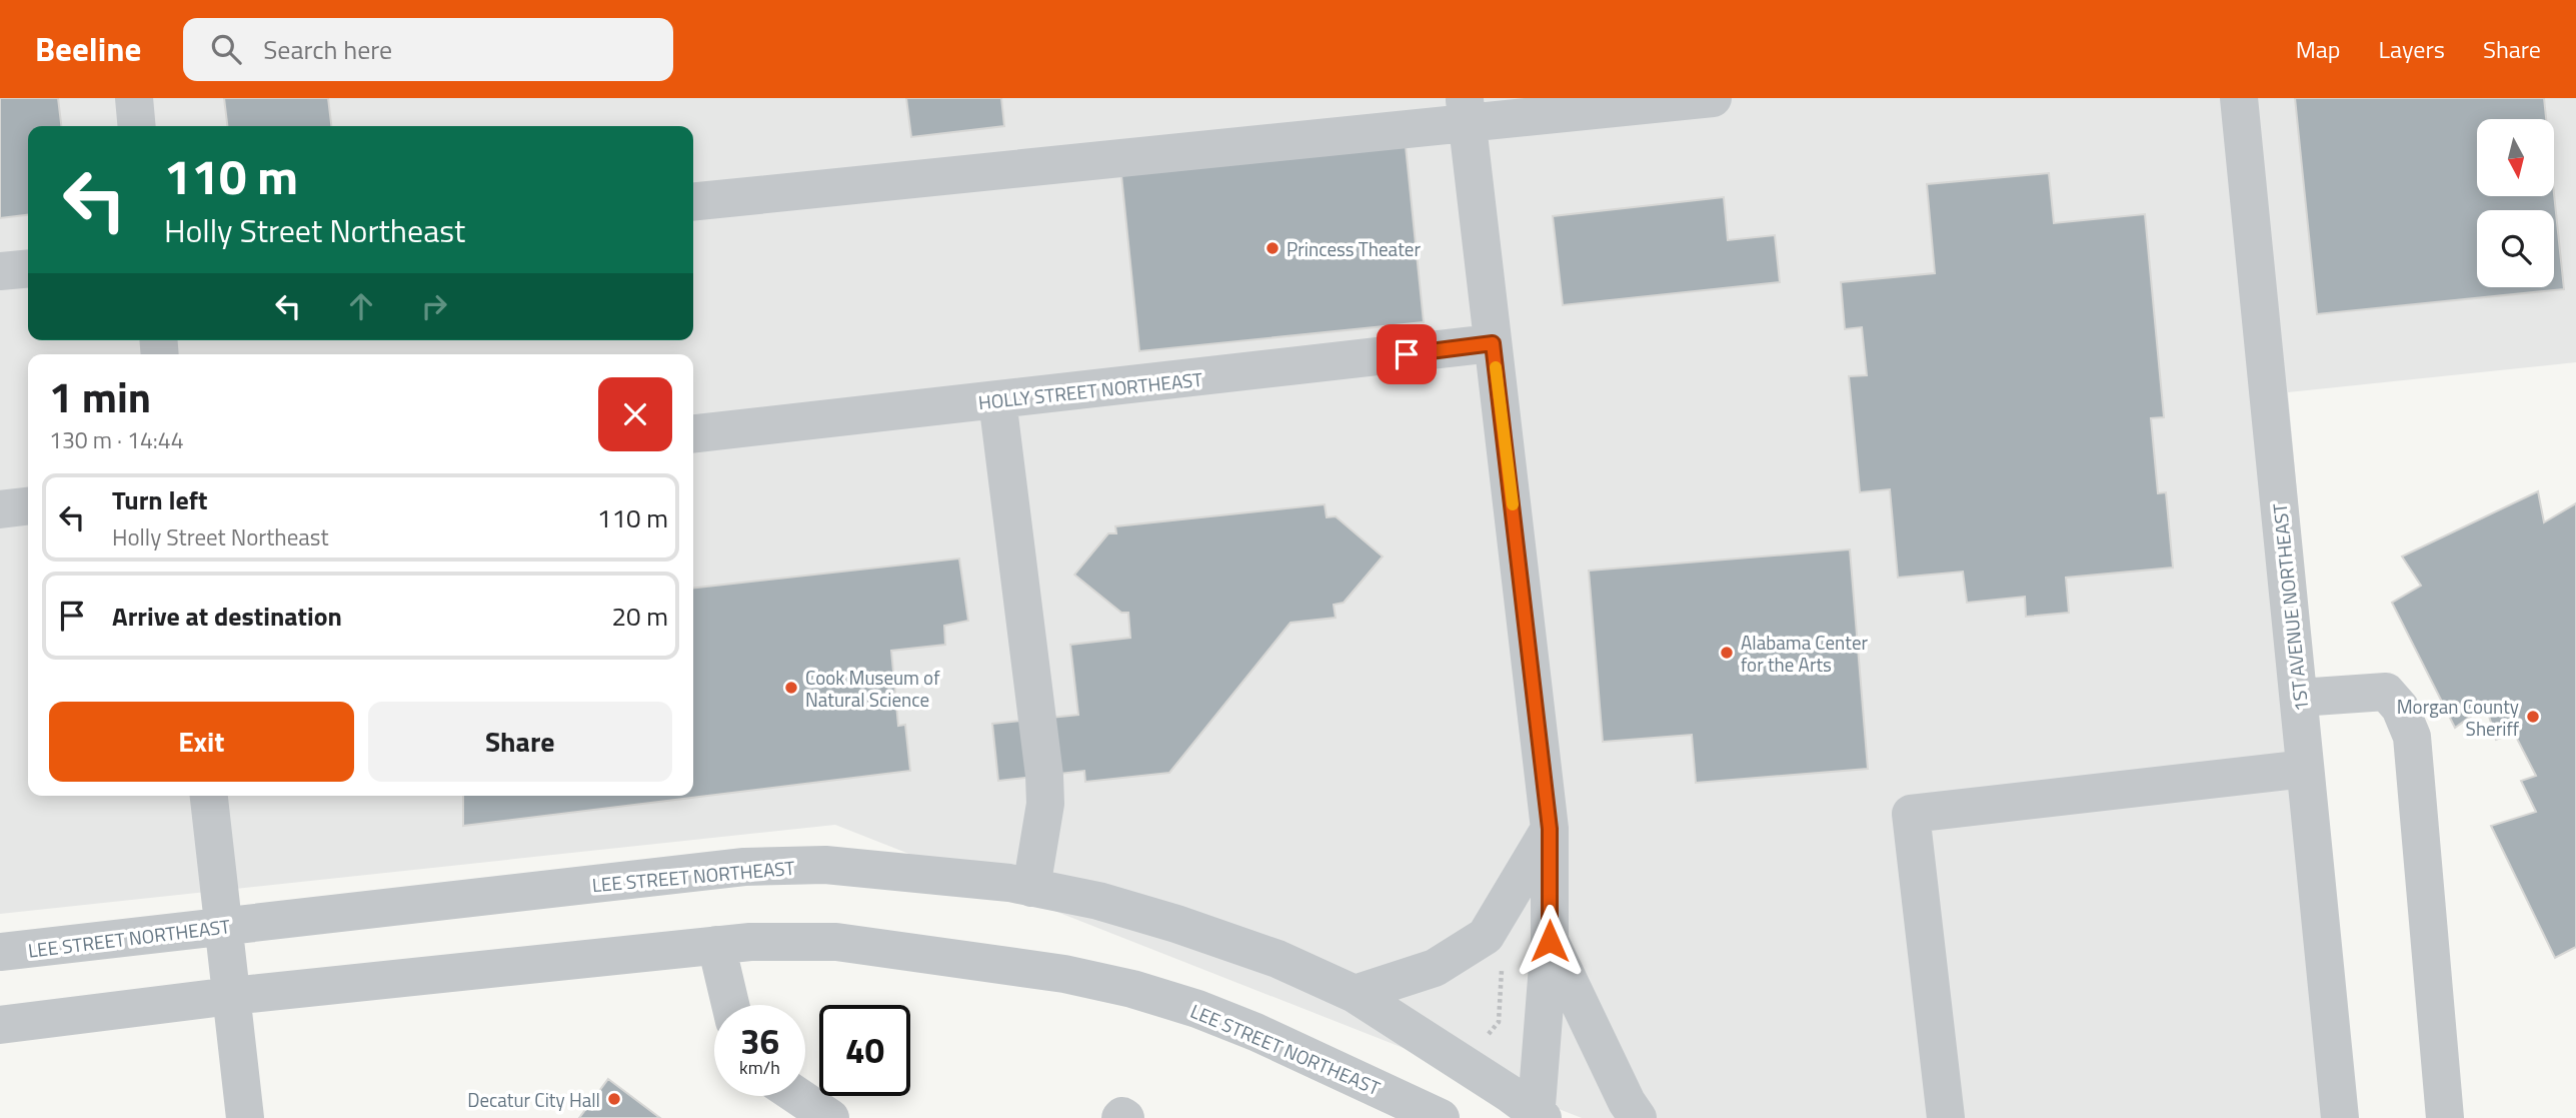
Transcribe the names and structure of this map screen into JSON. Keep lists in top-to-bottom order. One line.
{"streets":{"street":["HOLLY STREET NORTHEAST","1ST AVENUE NORTHEAST","LEE STREET NORTHEAST"]},"places":["Princess Theater","Alabama Center for the Arts","Cook Museum of Natural Science","Morgan County Sheriff","Decatur City Hall"],"north":"bottom","page":{"header":"Beeline","search":"Search here","nav":["Map","Layers","Share"],"turn":["110 m","Holly Street Northeast"],"heading":["1 min","130 m · 14:44"],"list":[{"name":"Turn left","note":"Holly Street Northeast","value":"110 m"},{"name":"Arrive at destination","value":"20 m"}],"buttons":["Exit","Share"],"speed":"36 km/h","limit":"40"}}
